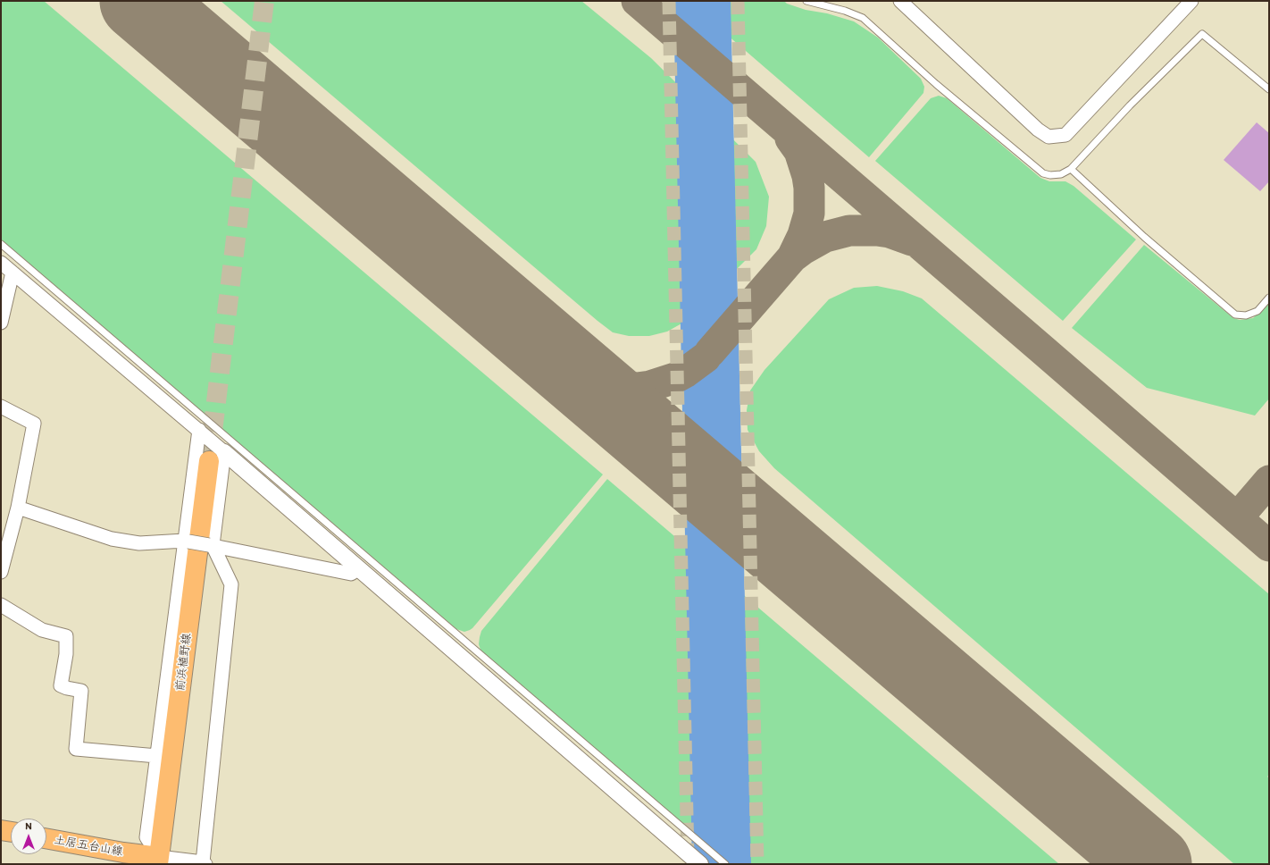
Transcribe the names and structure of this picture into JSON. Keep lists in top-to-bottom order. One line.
{"streets":{"main road":["前浜植野線","土居五台山線"]},"crossings":[["前浜植野線","土居五台山線"]],"north":"top"}
